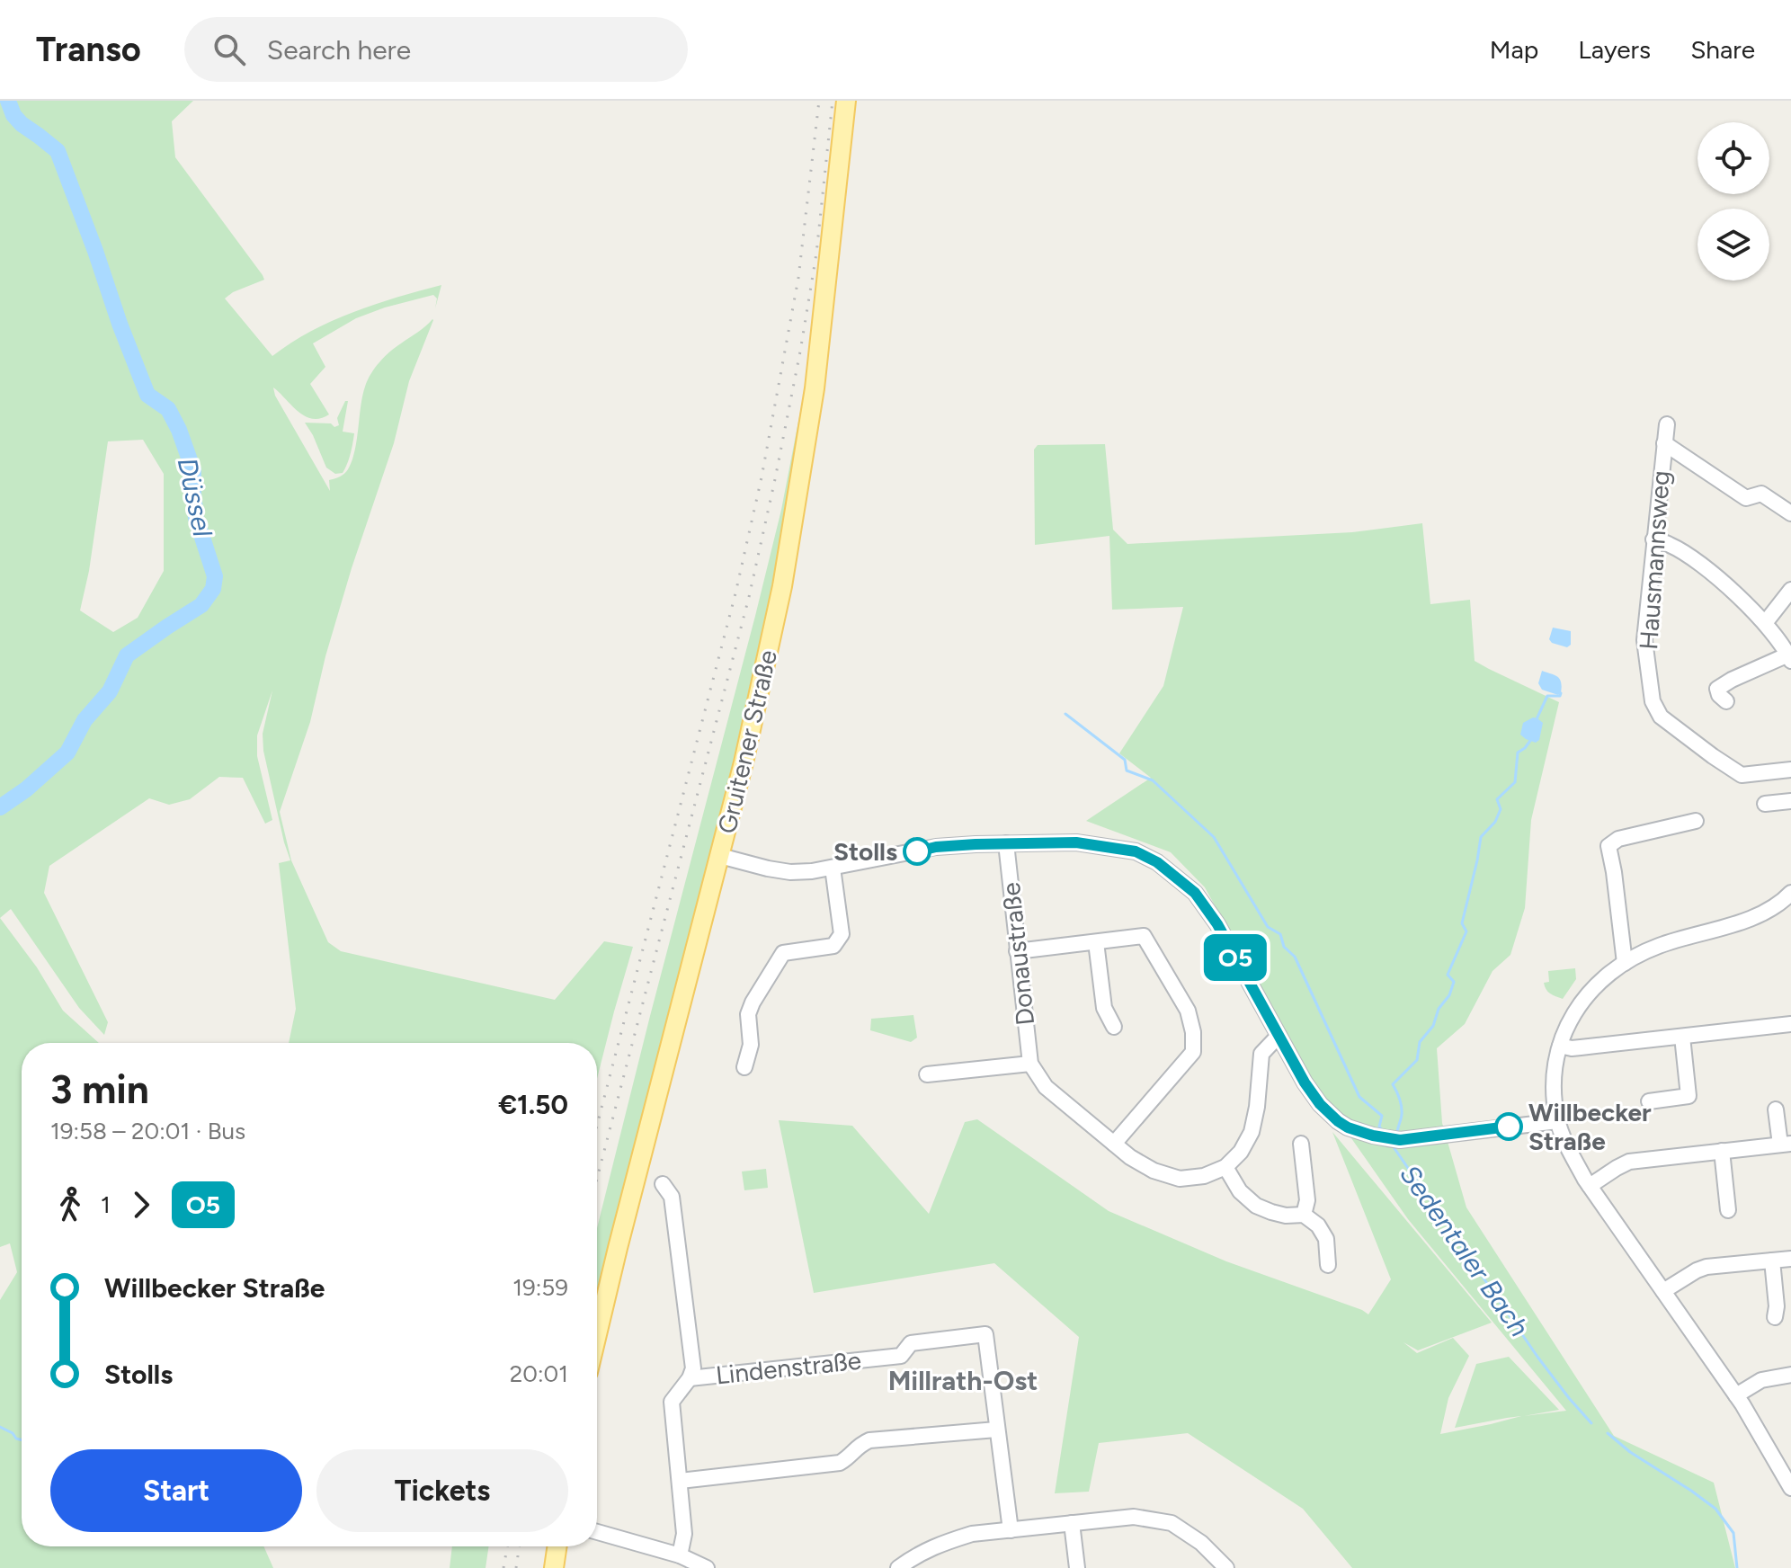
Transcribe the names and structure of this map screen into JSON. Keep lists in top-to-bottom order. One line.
{"streets":{"main road":["Gruitener Straße"],"street":["Hausmannsweg","Donaustraße","Lindenstraße"]},"districts":["Millrath-Ost"],"water":["Düssel","Sedentaler Bach"],"places":["Stolls","Willbecker Straße"],"lines":["bus line O5"],"page":{"header":"Transo","search":"Search here","nav":["Map","Layers","Share"],"on_map":"O5","heading":["3 min","19:58 – 20:01 · Bus","€1.50"],"legs":["1","O5"],"list":[{"name":"Willbecker Straße","value":"19:59"},{"name":"Stolls","value":"20:01"}],"buttons":["Start","Tickets"]}}
